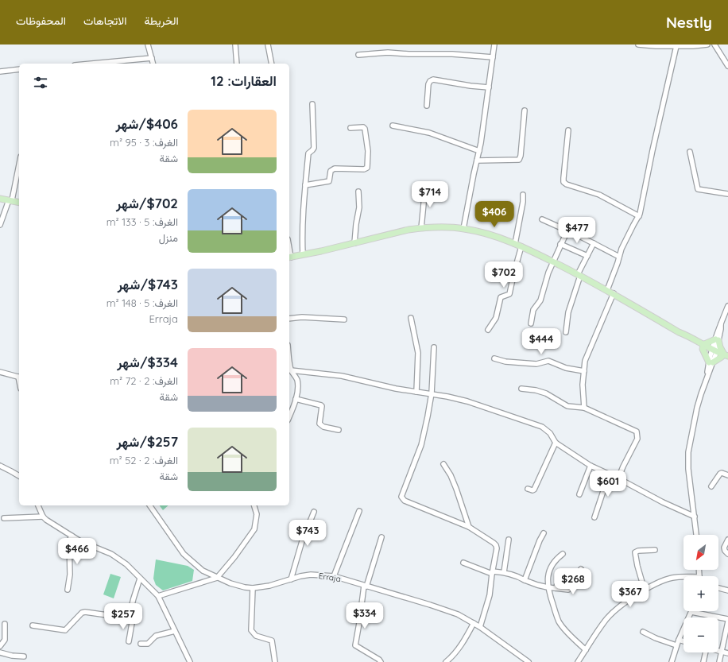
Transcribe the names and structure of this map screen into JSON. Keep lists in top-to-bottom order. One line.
{"streets":{"street":["Erraja"]},"north":"bottom left","page":{"header":"Nestly","nav":["الخريطة","الاتجاهات","المحفوظات"],"heading":"العقارات: 12","list":[{"name":"$406/شهر","note":"الغرف: 3 · 95 m² · شقة"},{"name":"$702/شهر","note":"الغرف: 5 · 133 m² · منزل"},{"name":"$743/شهر","note":"الغرف: 5 · 148 m² · Erraja"},{"name":"$334/شهر","note":"الغرف: 2 · 72 m² · شقة"},{"name":"$257/شهر","note":"الغرف: 2 · 52 m² · شقة"}],"price":["$714","$406","$477","$702","$444","$601","$743","$466","$268","$367","$334","$257"],"map_buttons":["+","−"]}}
